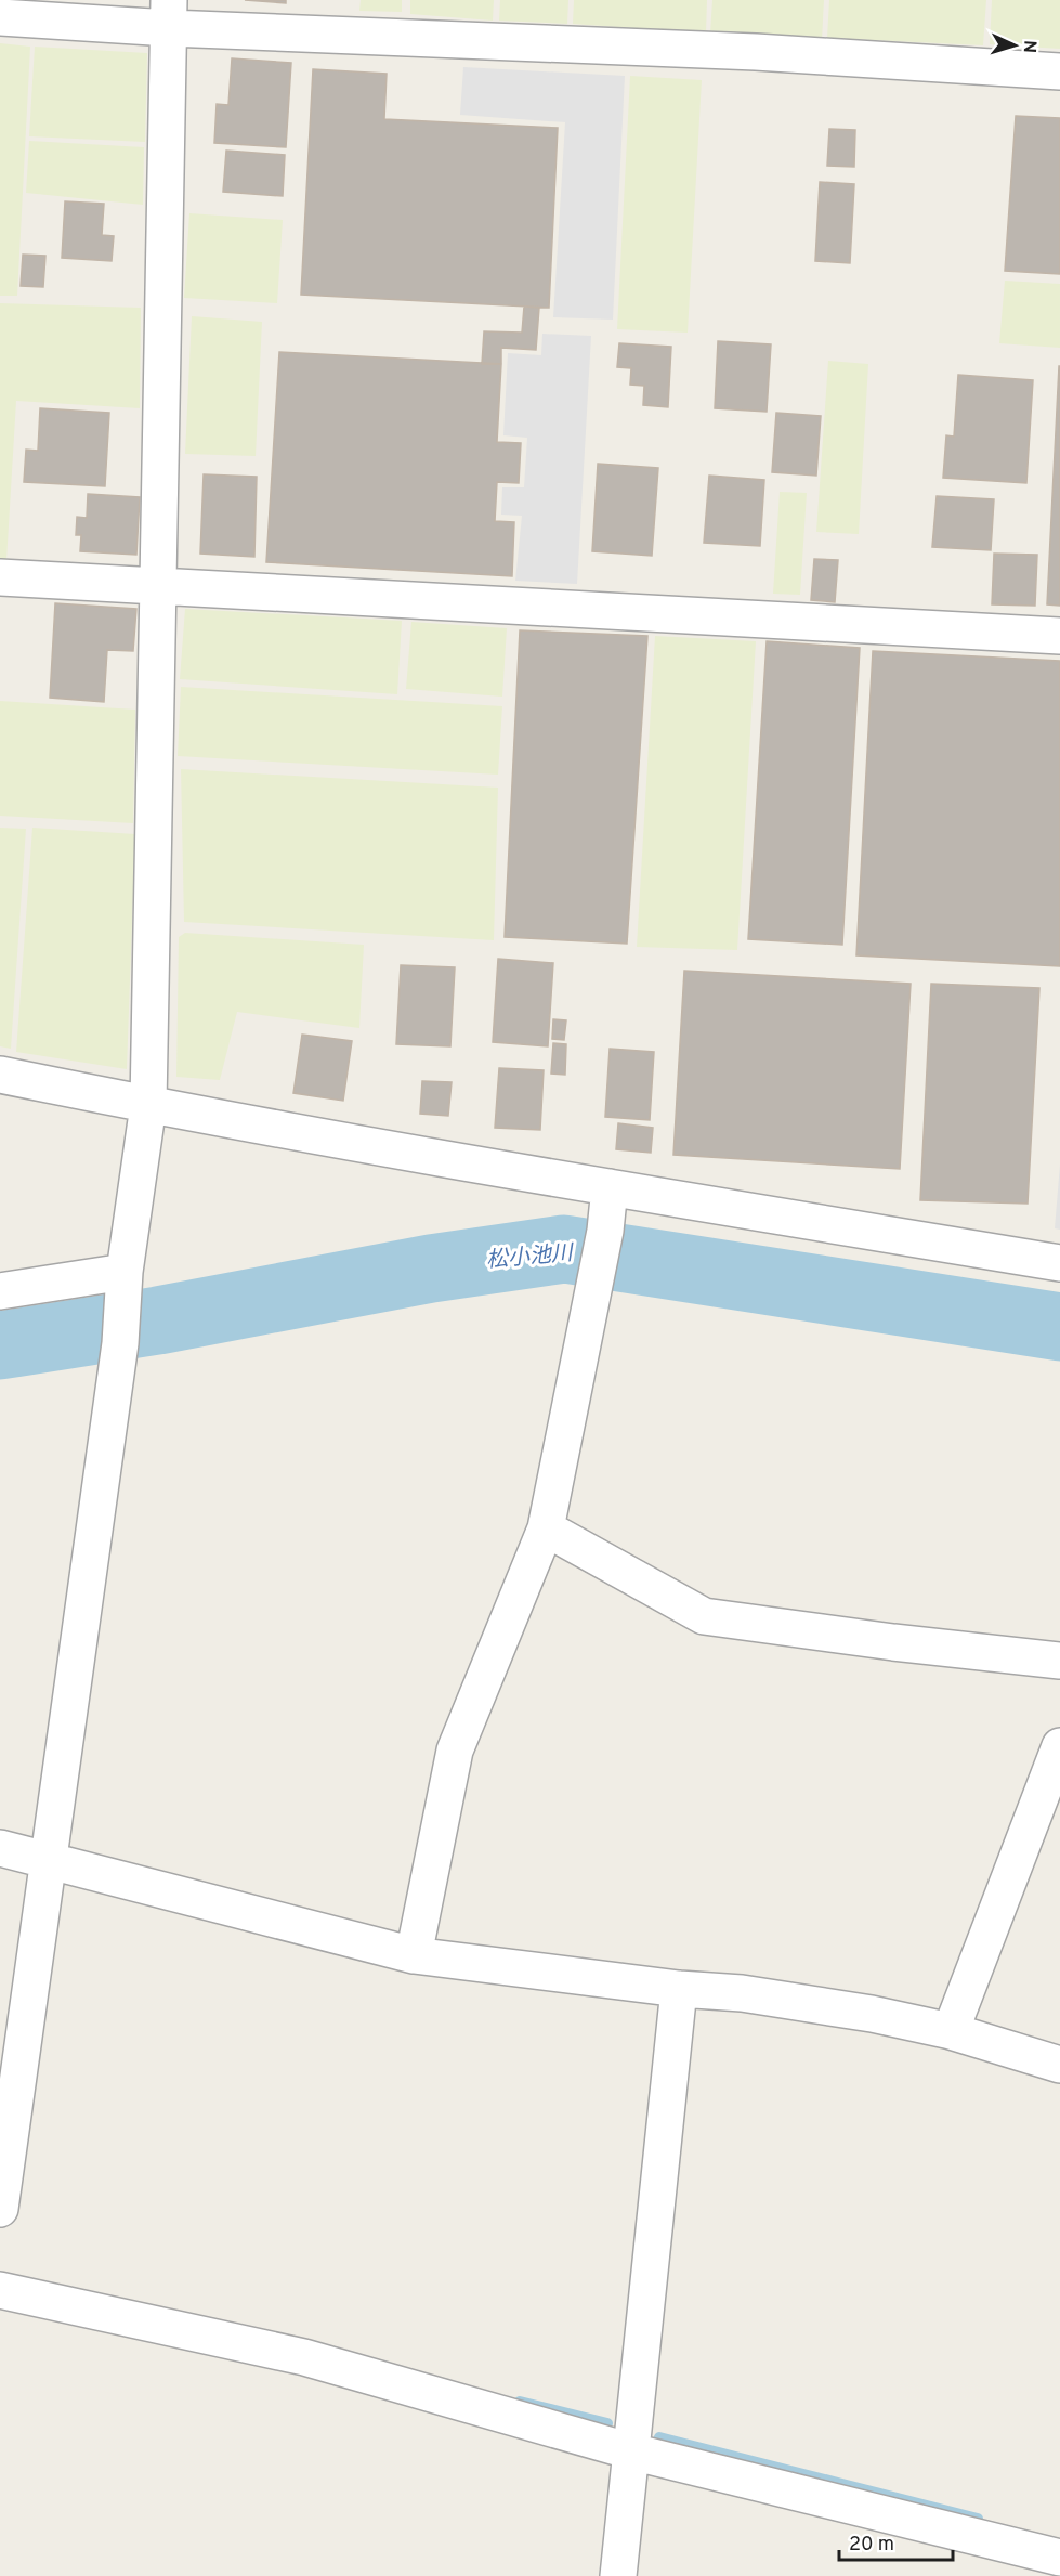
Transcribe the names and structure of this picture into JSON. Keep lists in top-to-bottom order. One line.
{"water":["松小池川"],"scale_bar":"20 m","north":"right"}
